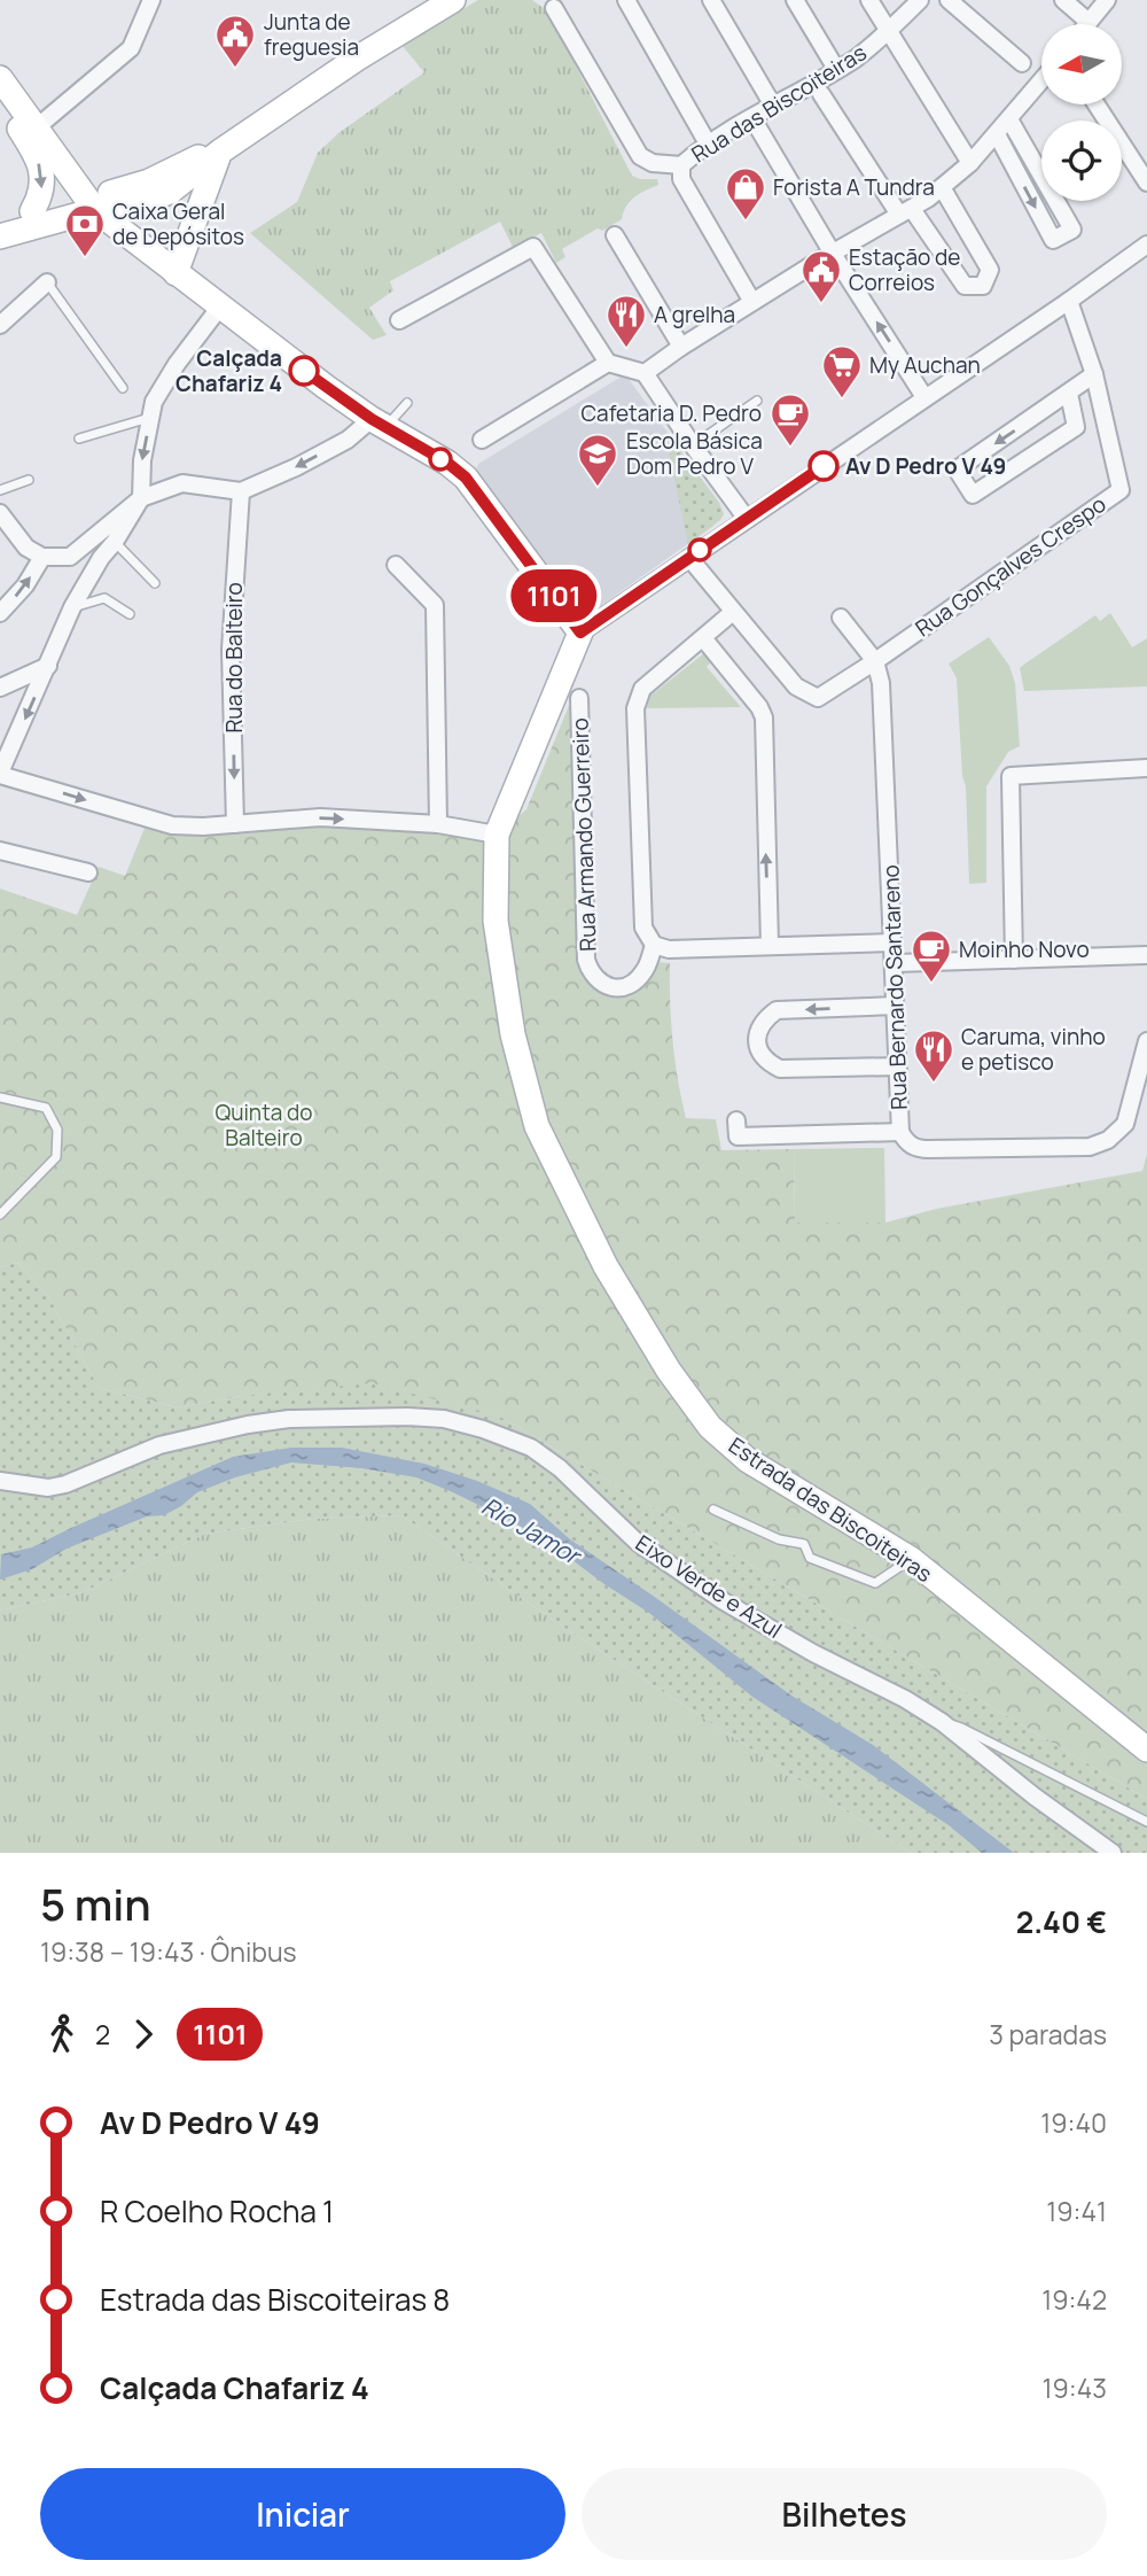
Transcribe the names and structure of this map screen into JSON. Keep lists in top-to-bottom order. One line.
{"streets":{"street":["Rua das Biscoiteiras","Rua Gonçalves Crespo","Rua do Balteiro","Rua Armando Guerreiro","Rua Bernardo Santareno","Estrada das Biscoiteiras","Eixo Verde e Azul"]},"crossings":[["Rua Gonçalves Crespo","Rua Bernardo Santareno"]],"one_way":["Rua do Balteiro"],"water":["Rio Jamor"],"parks":["Quinta do Balteiro"],"places":{"public building":["Junta de freguesia","Estação de Correios"],"shop":["Forista A Tundra"],"bank":["Caixa Geral de Depósitos"],"restaurant":["A grelha","Caruma, vinho e petisco"],"other":["Calçada Chafariz 4","Av D Pedro V 49"],"supermarket":["My Auchan"],"cafe":["Cafetaria D. Pedro","Moinho Novo"],"school or university":["Escola Básica Dom Pedro V"]},"lines":["bus line 1101"],"north":"left","page":{"on_map":"1101","heading":["5 min","19:38 – 19:43 · Ônibus","2.40 €"],"legs":["2","1101","3 paradas"],"list":[{"name":"Av D Pedro V 49","value":"19:40"},{"name":"R Coelho Rocha 1","value":"19:41"},{"name":"Estrada das Biscoiteiras 8","value":"19:42"},{"name":"Calçada Chafariz 4","value":"19:43"}],"buttons":["Iniciar","Bilhetes"]}}
